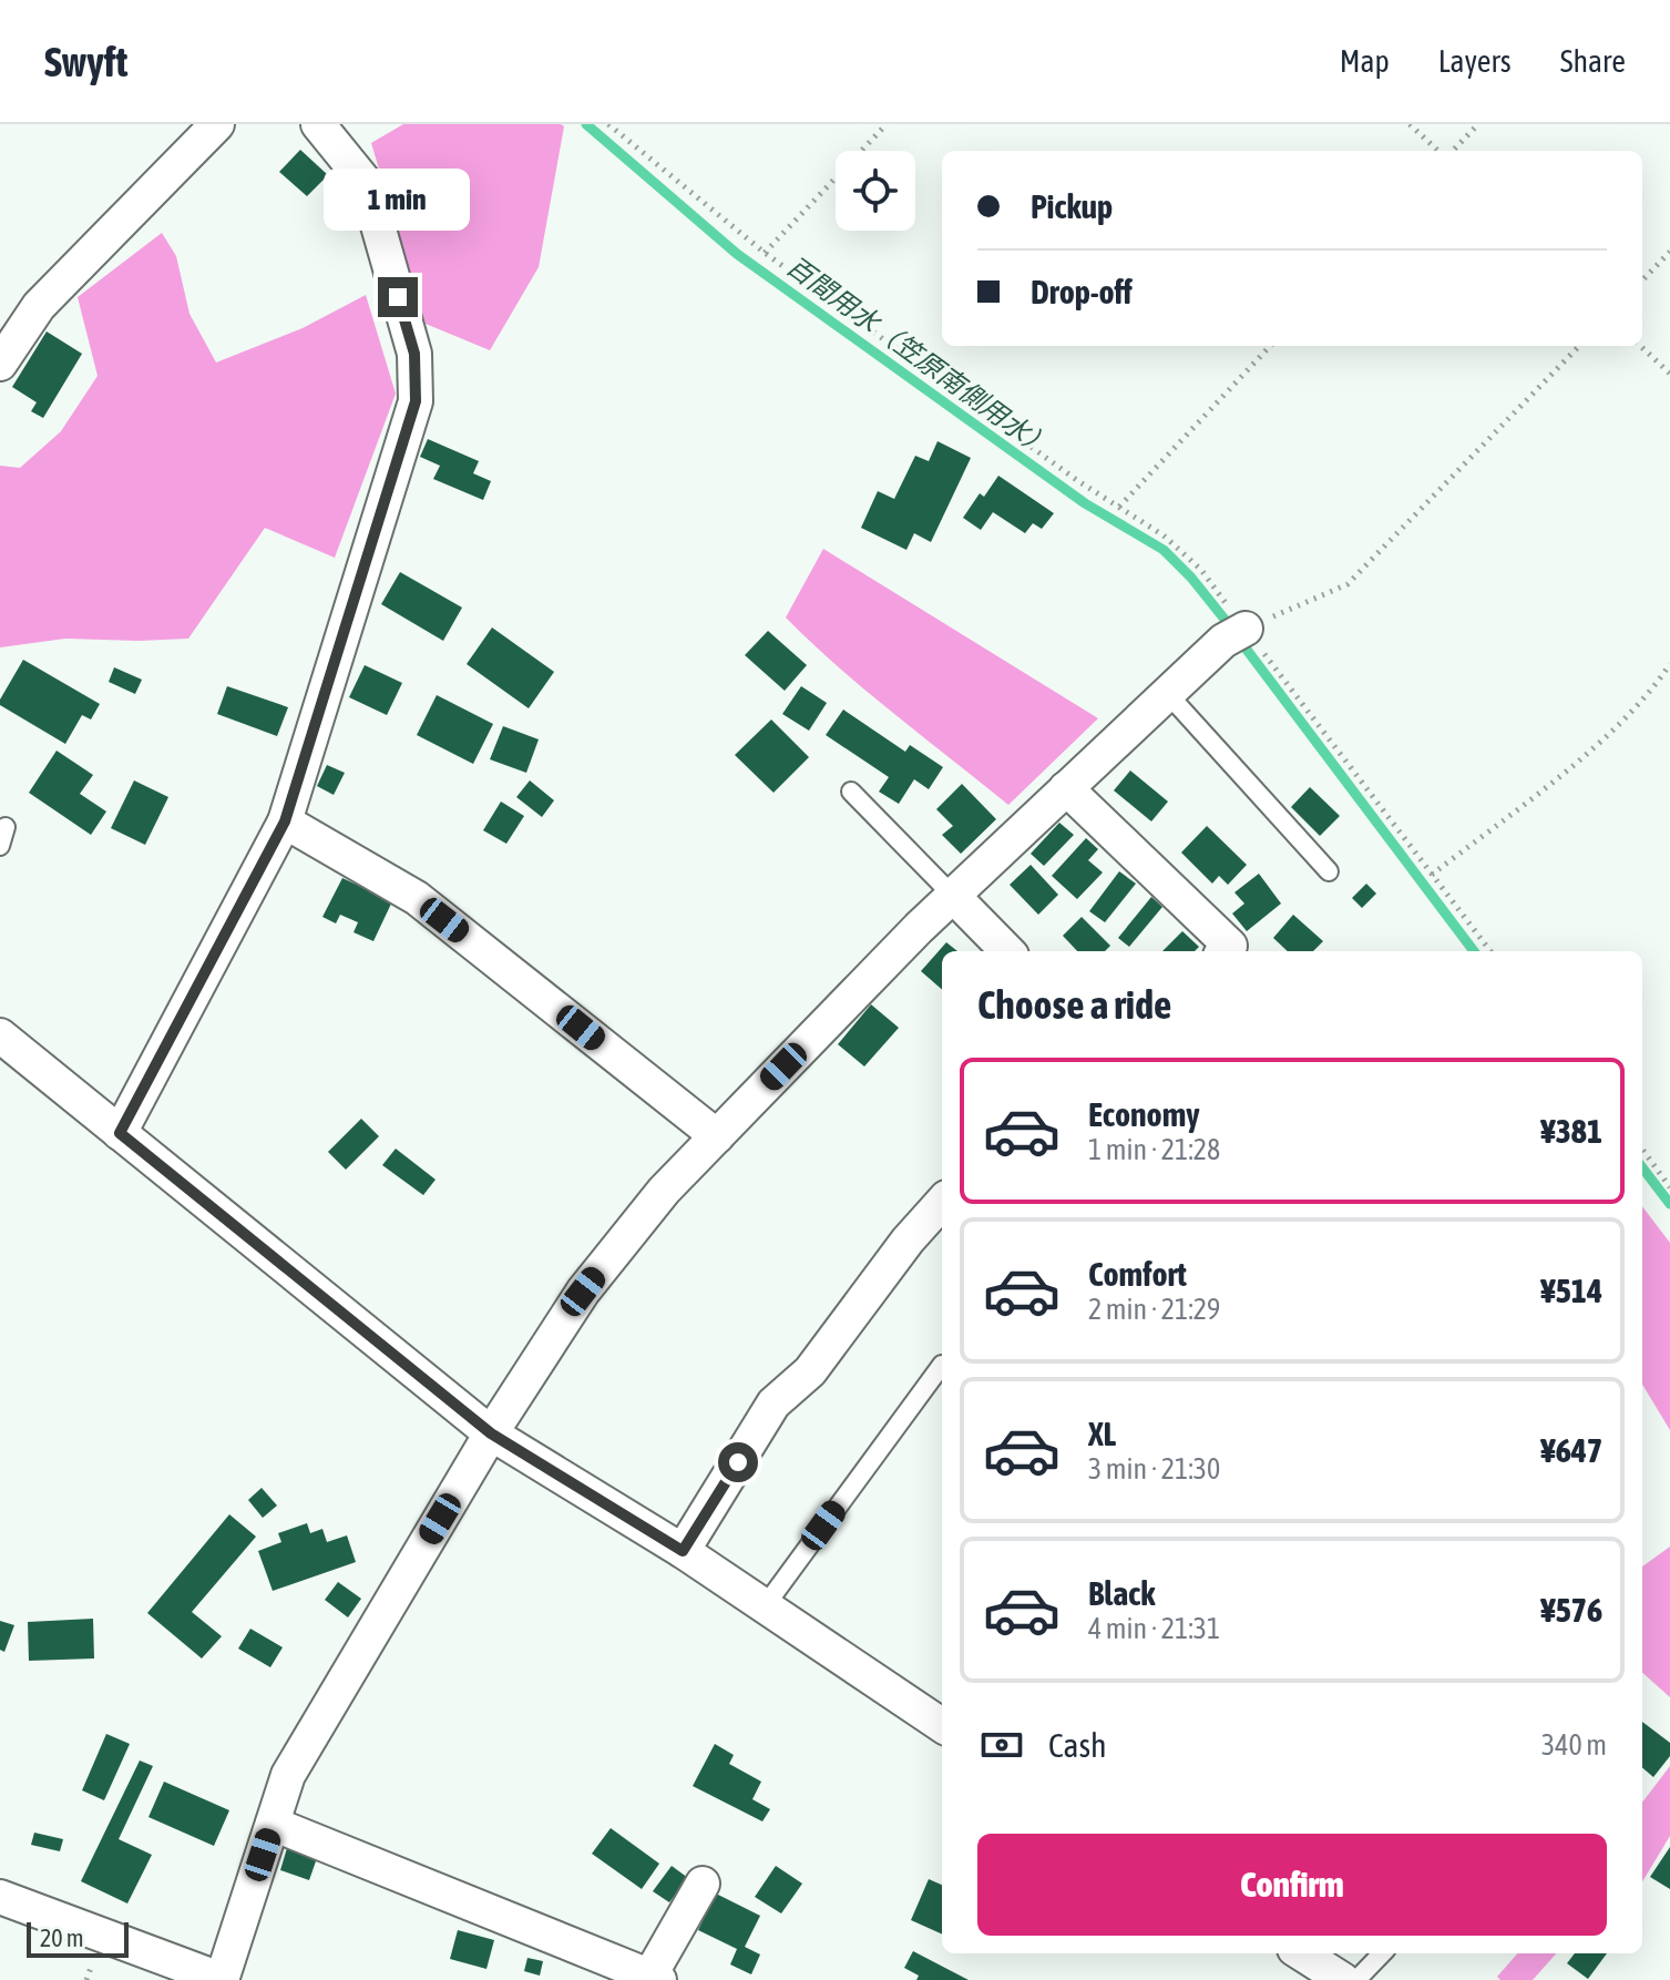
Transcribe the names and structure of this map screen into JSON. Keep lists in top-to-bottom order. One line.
{"water":["百間用水（笠原南側用水）"],"scale_bar":"20 m","page":{"header":"Swyft","nav":["Map","Layers","Share"],"banner":["Pickup","Drop-off"],"bubble":"1 min","heading":"Choose a ride","list":[{"name":"Economy","note":"1 min · 21:28","value":"¥381"},{"name":"Comfort","note":"2 min · 21:29","value":"¥514"},{"name":"XL","note":"3 min · 21:30","value":"¥647"},{"name":"Black","note":"4 min · 21:31","value":"¥576"}],"pay":["Cash","340 m"],"buttons":"Confirm","scale":"20 m"}}
